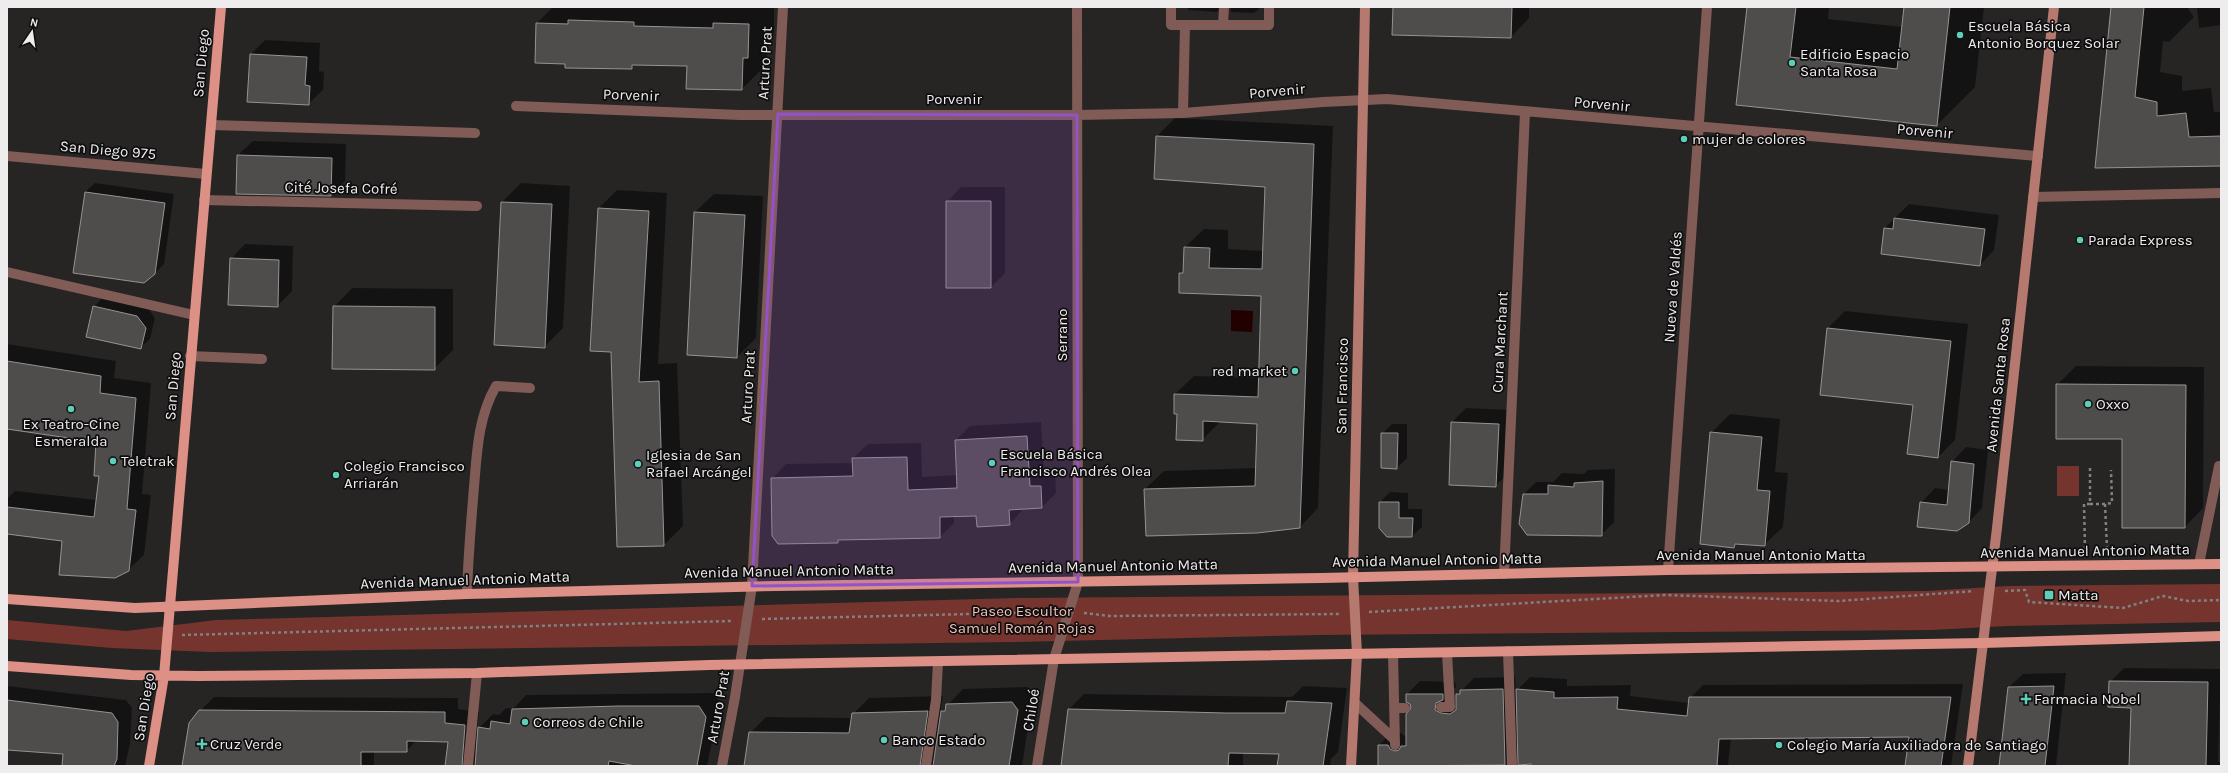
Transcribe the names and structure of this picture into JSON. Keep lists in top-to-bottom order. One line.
{"streets":{"main road":["San Diego","Avenida Santa Rosa","San Francisco","Avenida Manuel Antonio Matta"],"street":["Arturo Prat","Porvenir","San Diego 975","Cité Josefa Cofré","Nueva de Valdés","Serrano","Cura Marchant","Chiloé"]},"crossings":[["San Diego","San Diego 975"],["San Diego","Cité Josefa Cofré"],["San Diego","Avenida Manuel Antonio Matta"],["Arturo Prat","Porvenir"],["Arturo Prat","Avenida Manuel Antonio Matta"],["Porvenir","Nueva de Valdés"],["Porvenir","Serrano"],["Porvenir","Cura Marchant"],["Porvenir","Avenida Santa Rosa"],["Porvenir","San Francisco"],["Nueva de Valdés","Avenida Manuel Antonio Matta"],["Serrano","Avenida Manuel Antonio Matta"],["Serrano","Chiloé"],["Cura Marchant","Avenida Manuel Antonio Matta"],["Avenida Santa Rosa","Avenida Manuel Antonio Matta"],["San Francisco","Avenida Manuel Antonio Matta"]],"parks":["Paseo Escultor Samuel Román Rojas"],"places":{"other":["Escuela Básica Antonio Borquez Solar","Edificio Espacio Santa Rosa","mujer de colores","Parada Express","red market","Oxxo","Ex Teatro-Cine Esmeralda","Teletrak","Escuela Básica Francisco Andrés Olea","Iglesia de San Rafael Arcángel","Colegio Francisco Arriarán","Correos de Chile","Banco Estado","Colegio María Auxiliadora de Santiago"],"transit":["Matta"],"health":["Farmacia Nobel","Cruz Verde"]},"north":"top"}
